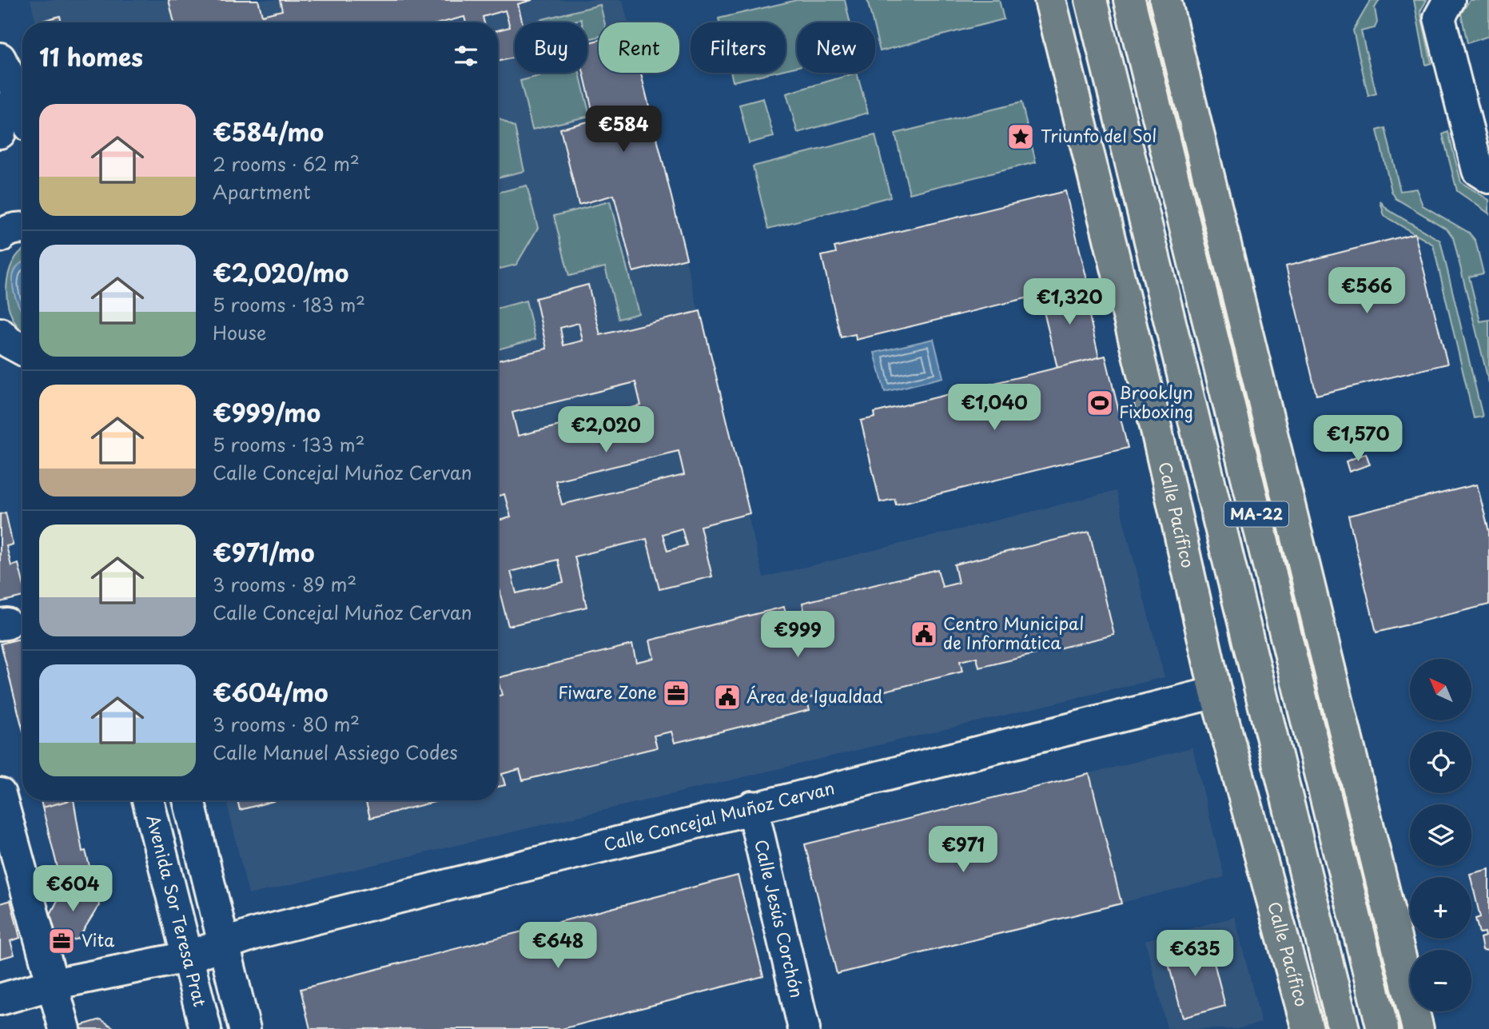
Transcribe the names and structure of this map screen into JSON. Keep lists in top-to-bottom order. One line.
{"streets":{"main road":["MA-22","Calle Pacífico"],"street":["Calle Concejal Muñoz Cervan","Avenida Sor Teresa Prat","Calle Jesús Corchón"]},"crossings":[["Calle Pacífico","Calle Concejal Muñoz Cervan"],["Calle Concejal Muñoz Cervan","Avenida Sor Teresa Prat"],["Calle Concejal Muñoz Cervan","Calle Jesús Corchón"]],"places":{"place":["Triunfo del Sol"],"sports":["Brooklyn Fixboxing"],"public building":["Centro Municipal de Informática","Área de Igualdad"],"office":["Fiware Zone","Vita"]},"north":"top left","page":{"chip":["Buy","Rent","Filters","New"],"heading":"11 homes","list":[{"name":"€584/mo","note":"2 rooms · 62 m² · Apartment"},{"name":"€2,020/mo","note":"5 rooms · 183 m² · House"},{"name":"€999/mo","note":"5 rooms · 133 m² · Calle Concejal Muñoz Cervan"},{"name":"€971/mo","note":"3 rooms · 89 m² · Calle Concejal Muñoz Cervan"},{"name":"€604/mo","note":"3 rooms · 80 m² · Calle Manuel Assiego Codes"}],"price":["€584","€566","€1,320","€1,040","€2,020","€1,570","€999","€971","€604","€648","€635"],"map_buttons":["+","−"]}}
